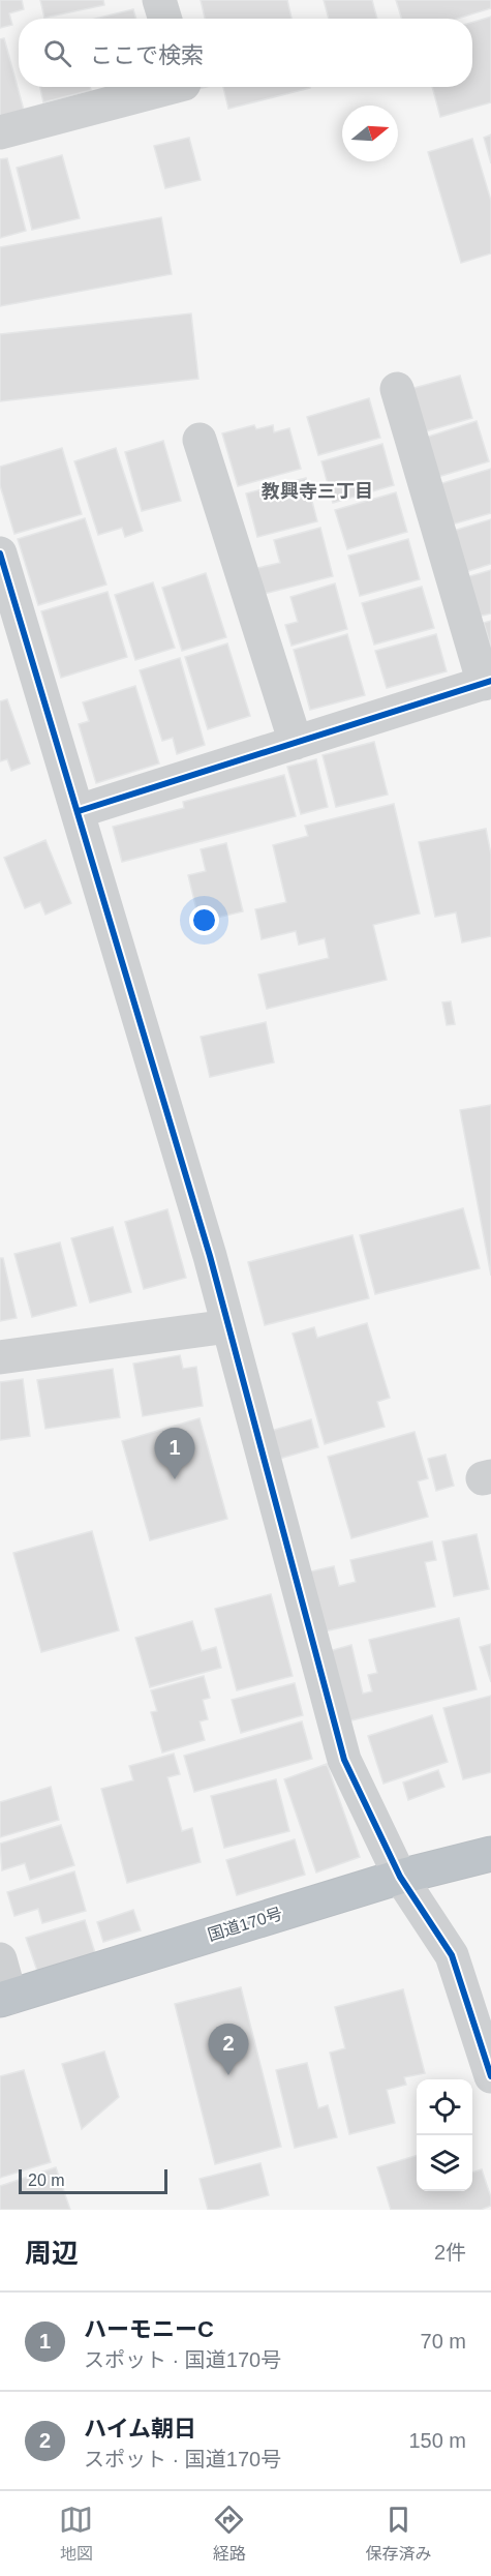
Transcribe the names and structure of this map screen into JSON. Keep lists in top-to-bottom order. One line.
{"streets":{"highway":["国道170号"]},"districts":["教興寺三丁目"],"scale_bar":"20 m","north":"right","page":{"search":"ここで検索","pins":["1","2"],"scale":"20 m","heading":["周辺","2件"],"list":[{"mark":"1","name":"ハーモニーC","note":"スポット · 国道170号","value":"70 m"},{"mark":"2","name":"ハイム朝日","note":"スポット · 国道170号","value":"150 m"}],"nav":["地図","経路","保存済み"]}}
